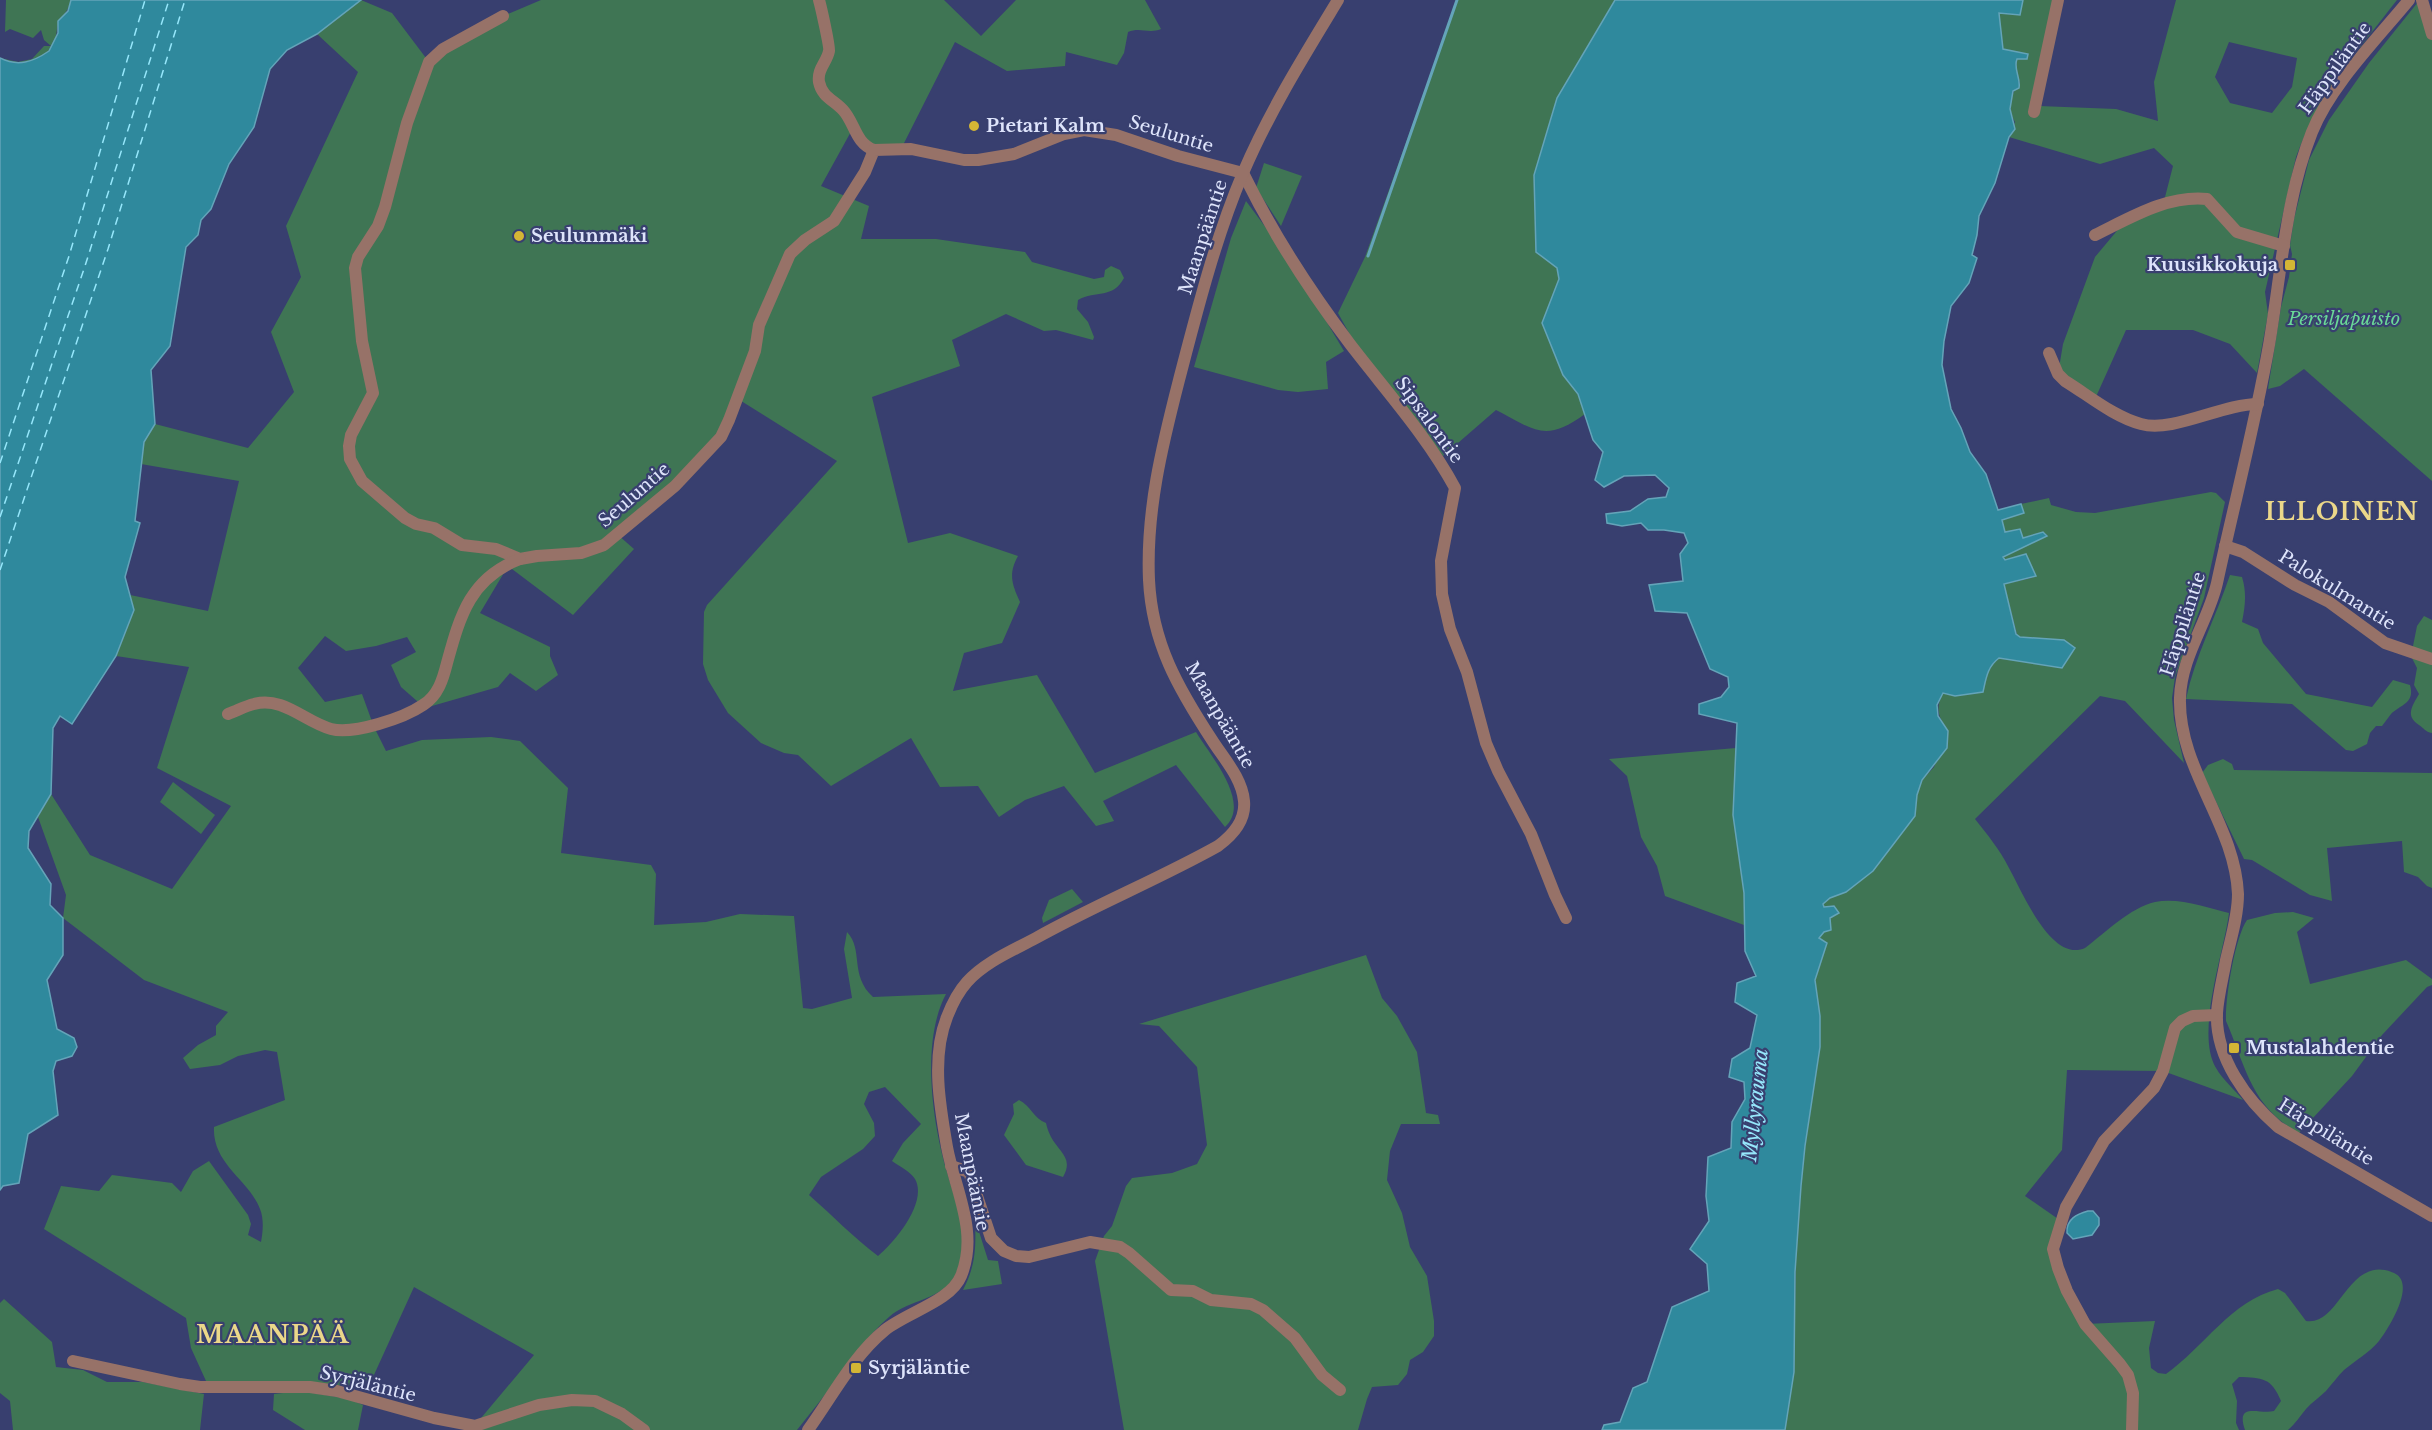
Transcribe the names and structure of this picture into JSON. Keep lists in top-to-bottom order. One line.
{"streets":{"street":["Häppiläntie","Seuluntie","Maanpääntie","Sipsalontie","Palokulmantie","Syrjäläntie"]},"crossings":[["Häppiläntie","Palokulmantie"],["Seuluntie","Maanpääntie"],["Seuluntie","Sipsalontie"],["Maanpääntie","Sipsalontie"]],"districts":["ILLOINEN","MAANPÄÄ"],"water":["Myllyrauma"],"parks":["Persiljapuisto"],"places":{"other":["Pietari Kalm","Seulunmäki"],"transit":["Kuusikkokuja","Mustalahdentie","Syrjäläntie"]}}
